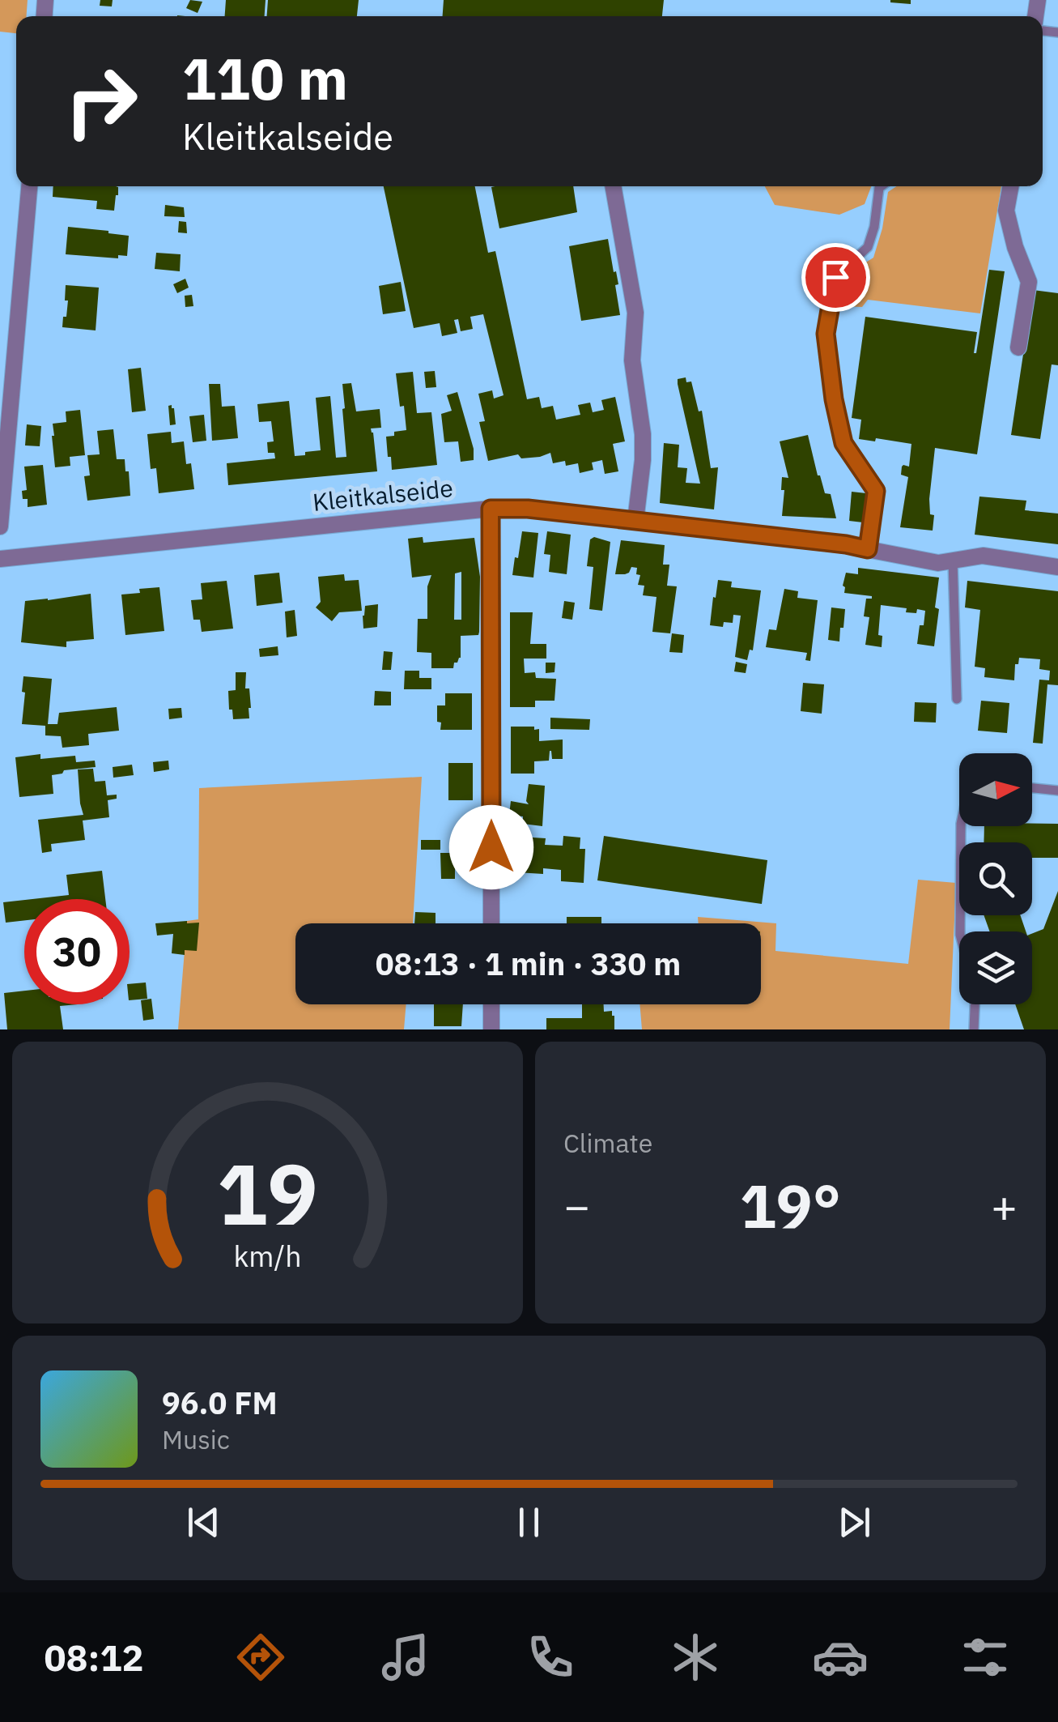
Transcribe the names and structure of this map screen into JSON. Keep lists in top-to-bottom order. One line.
{"streets":{"street":["Kleitkalseide"]},"north":"right","page":{"turn":["110 m","Kleitkalseide"],"limit":"30","trip":"08:13 · 1 min · 330 m","tile":"Climate","heat":["−","19°","+"],"song":["96.0 FM","Music"],"tabs":"08:12","gauge":["19","km/h"]}}
